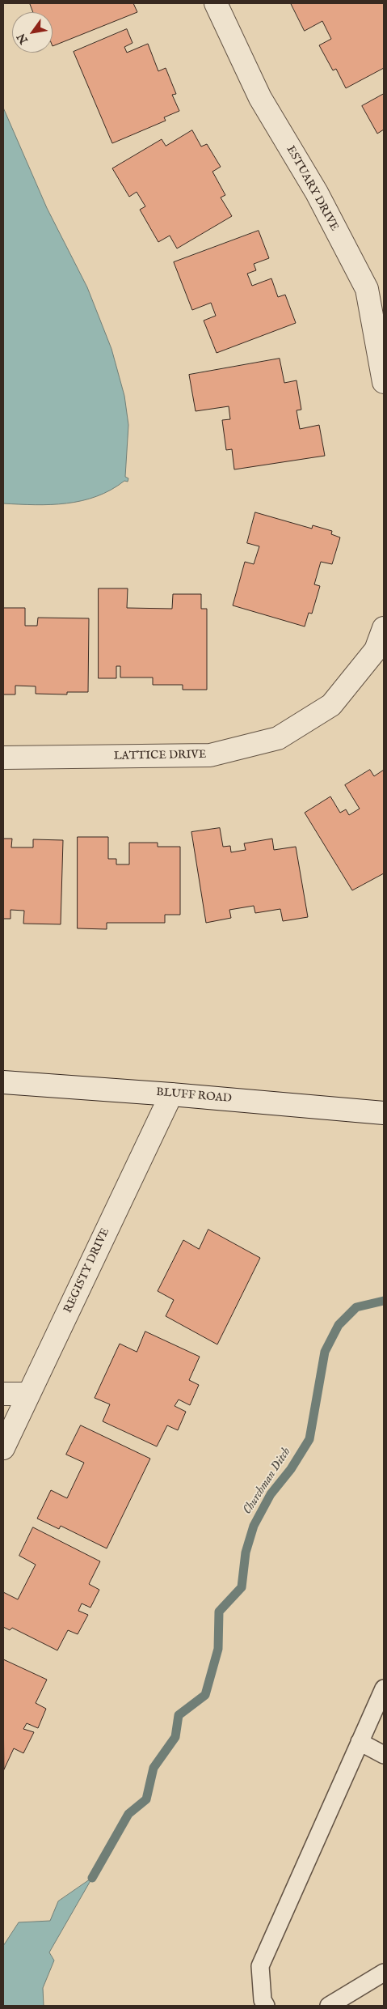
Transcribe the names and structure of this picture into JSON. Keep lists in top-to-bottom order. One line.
{"streets":{"street":["ESTUARY DRIVE","LATTICE DRIVE","BLUFF ROAD","REGISTY DRIVE"]},"crossings":[["BLUFF ROAD","REGISTY DRIVE"]],"water":["Churchman Ditch"],"north":"bottom left"}
